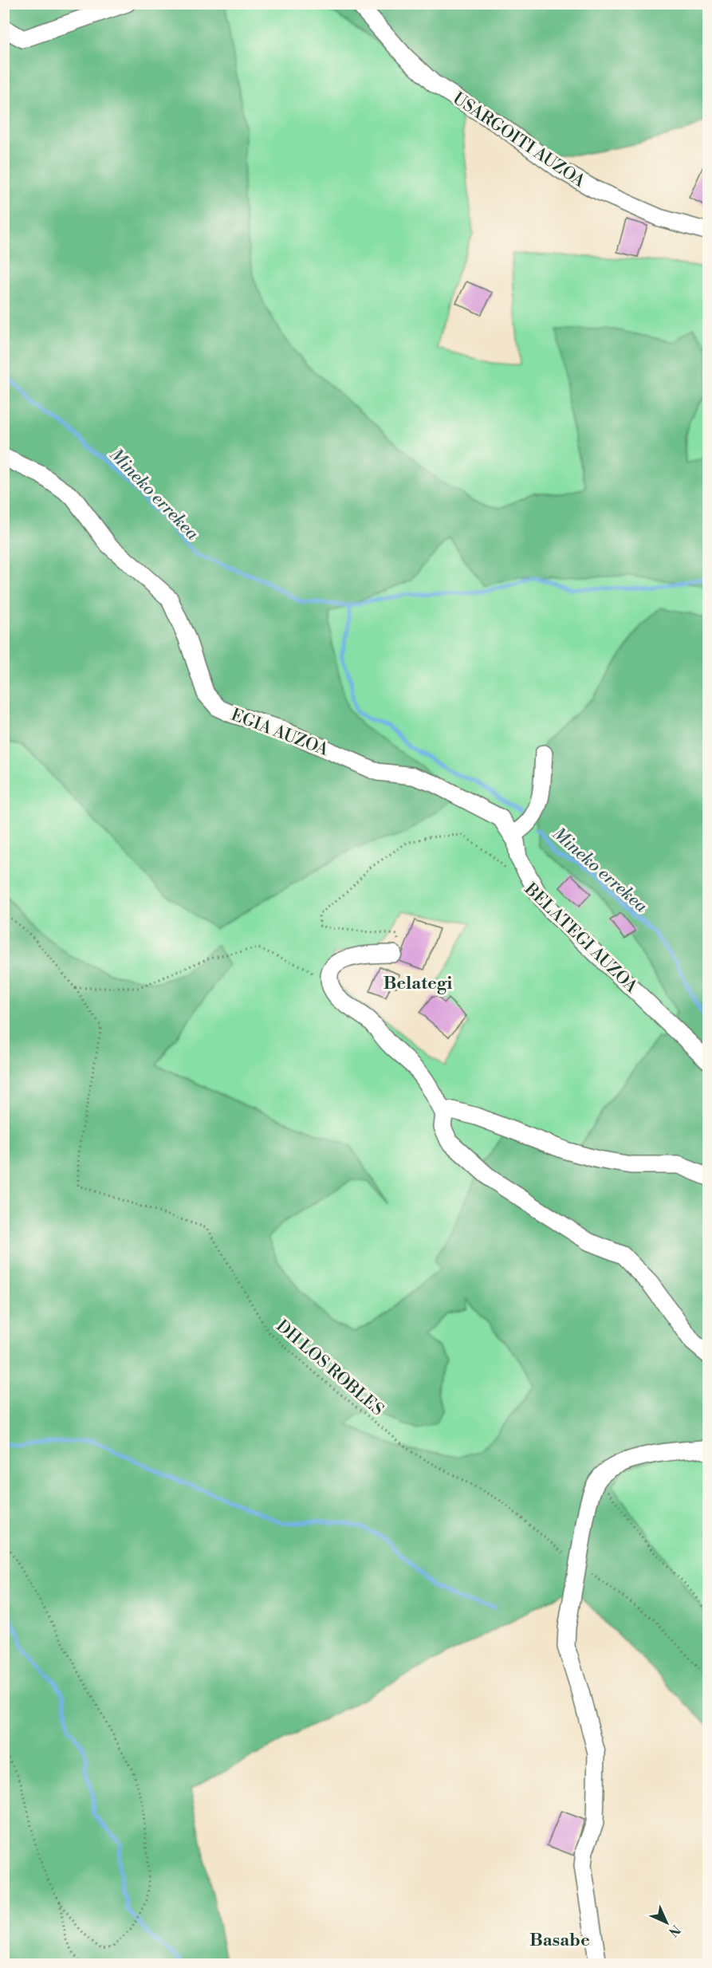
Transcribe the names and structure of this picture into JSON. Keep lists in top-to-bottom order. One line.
{"streets":{"lane":["USARGOITI AUZOA","EGIA AUZOA","BELATEGI AUZOA"],"path":["DH LOS ROBLES"]},"crossings":[["EGIA AUZOA","BELATEGI AUZOA"]],"districts":["Belategi","Basabe"],"water":["Mineko errekea"],"north":"bottom right"}
